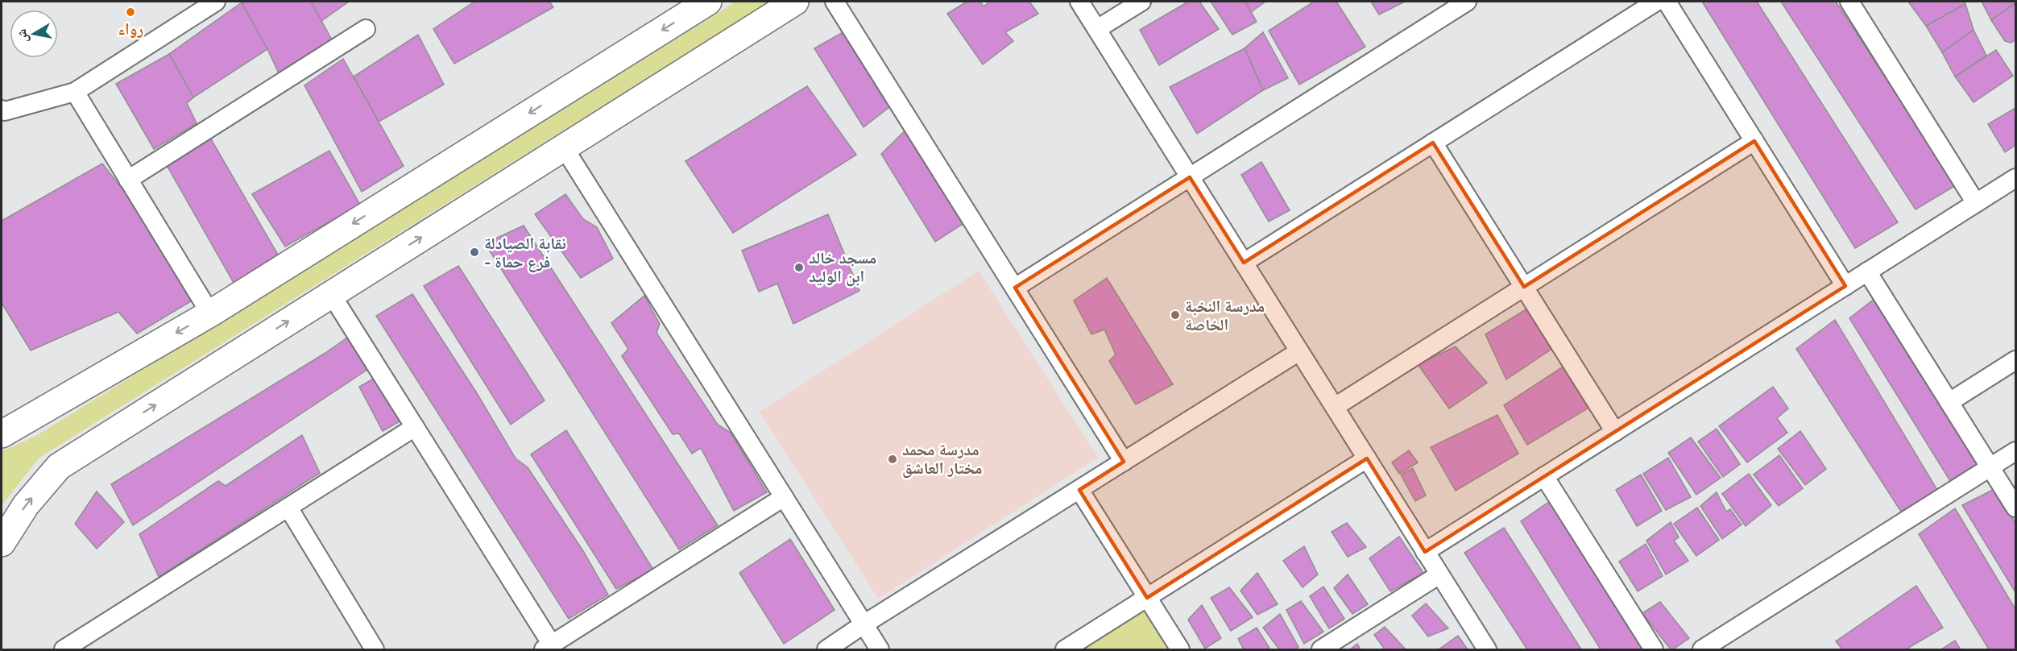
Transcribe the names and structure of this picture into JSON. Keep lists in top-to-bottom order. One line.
{"places":["رواء","نقابة الصيادلة - فرع حماة","مسجد خالد ابن الوليد","مدرسة النخبة الخاصة","مدرسة محمد مختار العاشق"],"north":"left"}
